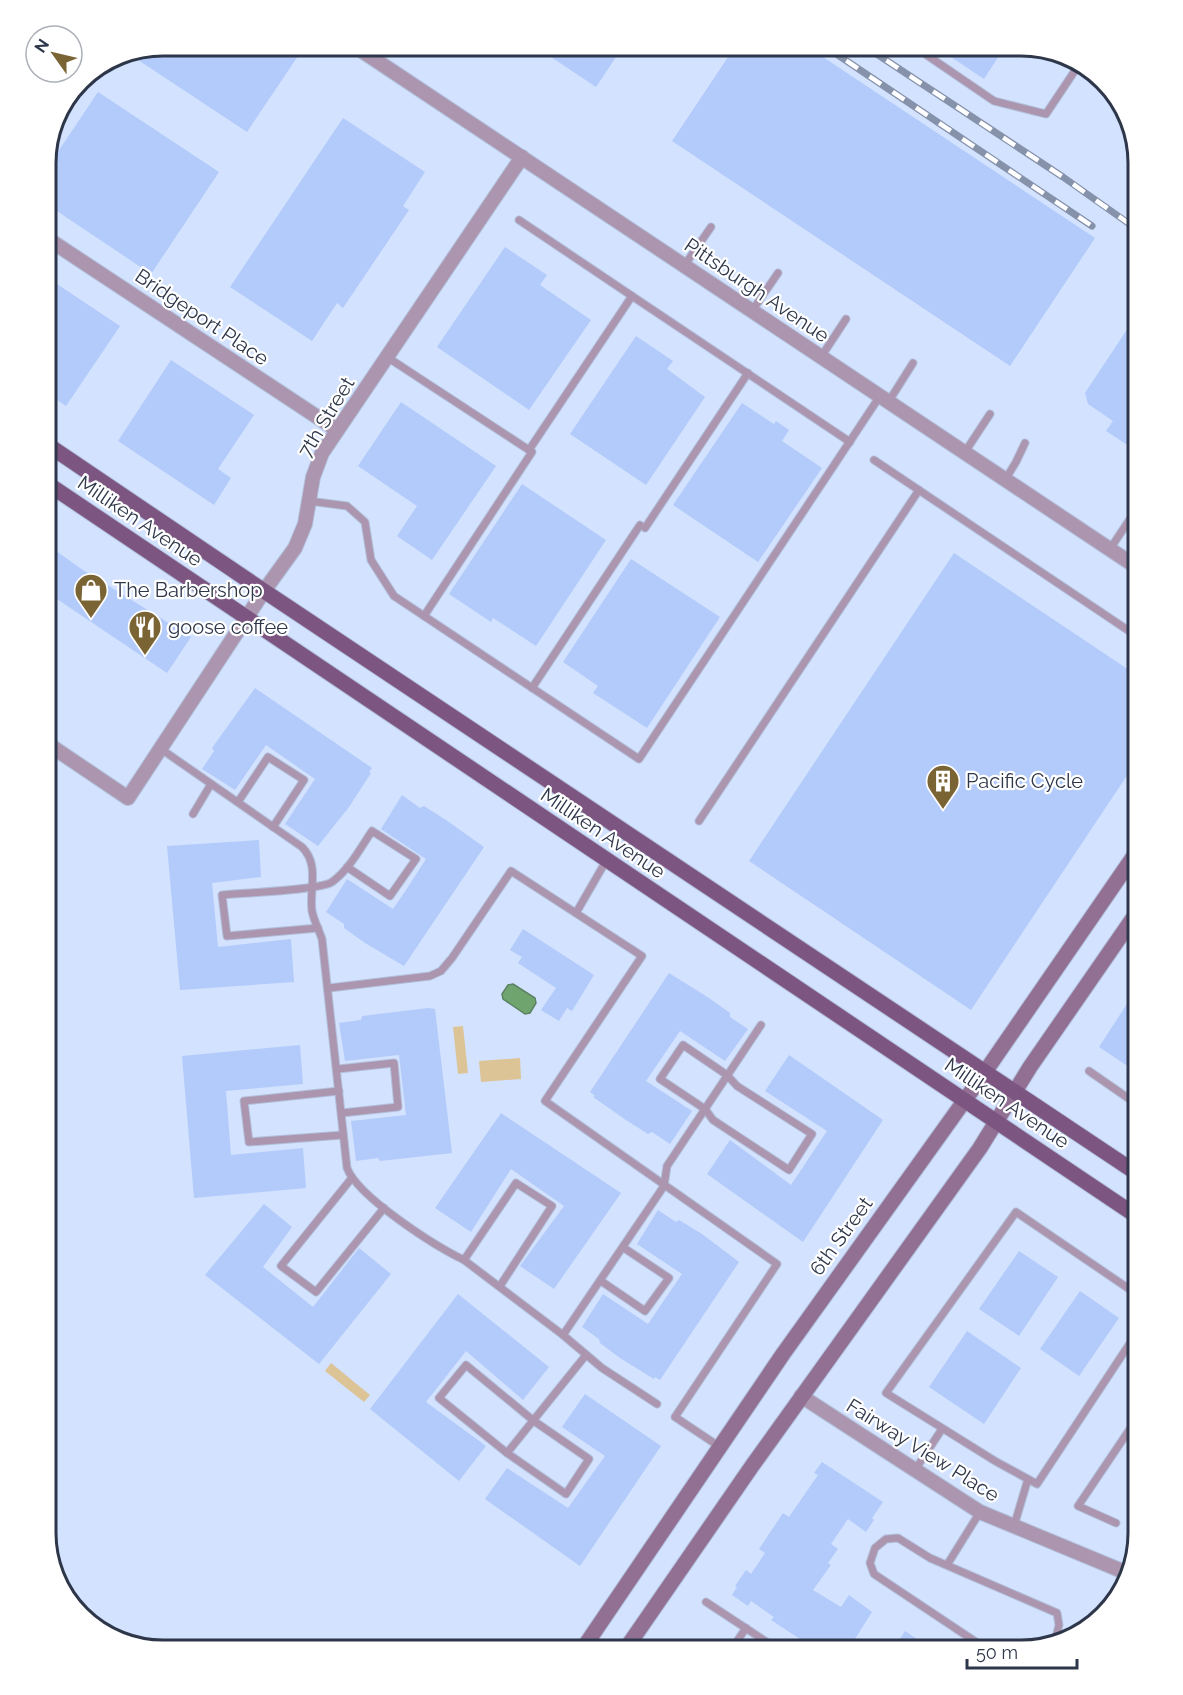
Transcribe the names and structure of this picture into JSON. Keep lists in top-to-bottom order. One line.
{"streets":{"main road":["Milliken Avenue","6th Street"],"street":["Pittsburgh Avenue","Bridgeport Place","7th Street","Fairway View Place"]},"crossings":[["Pittsburgh Avenue","7th Street"],["Bridgeport Place","7th Street"],["7th Street","Milliken Avenue"],["Milliken Avenue","6th Street"]],"places":{"shop":["The Barbershop"],"restaurant":["goose coffee"],"building":["Pacific Cycle"]},"scale_bar":"50 m","north":"top left"}
